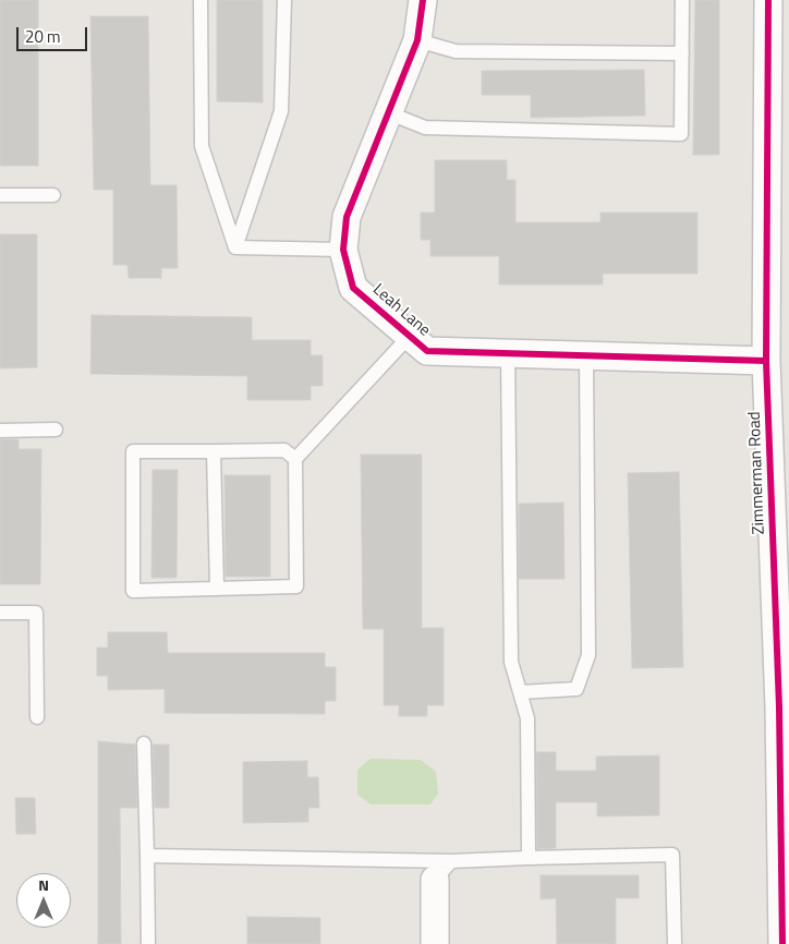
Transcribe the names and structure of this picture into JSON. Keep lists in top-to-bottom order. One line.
{"streets":{"street":["Leah Lane","Zimmerman Road"]},"crossings":[["Leah Lane","Zimmerman Road"]],"scale_bar":"20 m","north":"top"}
